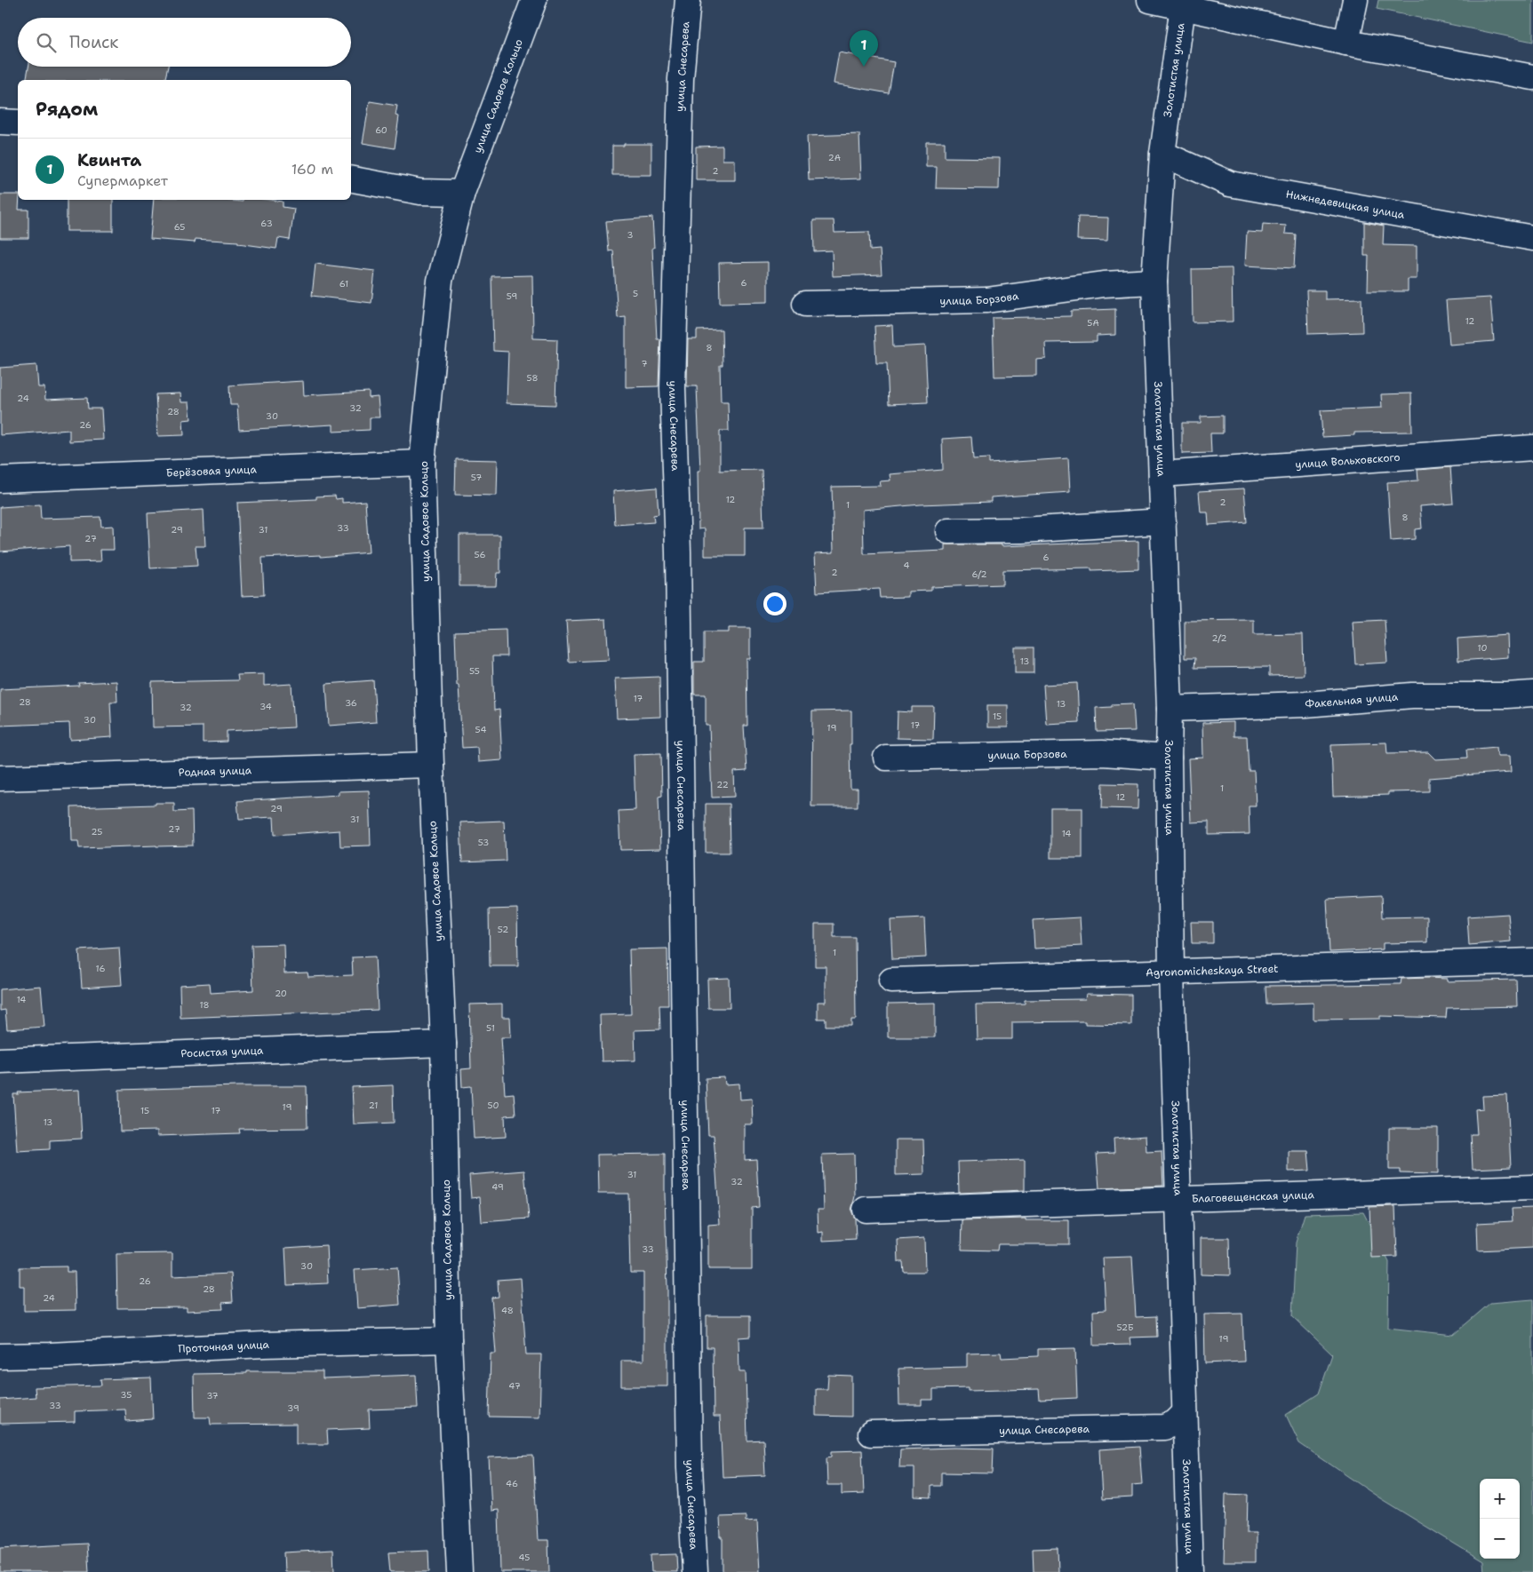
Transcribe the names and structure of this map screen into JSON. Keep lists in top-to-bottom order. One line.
{"streets":{"street":["улица Снесарева","Золотистая улица","улица Садовое Кольцо","Нижнедевицкая улица","улица Борзова","улица Вольховского","Берёзовая улица","Факельная улица","Родная улица","Agronomicheskaya Street","Росистая улица","Благовещенская улица","Проточная улица"]},"crossings":[["улица Снесарева","Золотистая улица"],["Золотистая улица","Нижнедевицкая улица"],["Золотистая улица","улица Борзова"],["Золотистая улица","улица Вольховского"],["Золотистая улица","Факельная улица"],["Золотистая улица","Agronomicheskaya Street"],["Золотистая улица","Благовещенская улица"],["улица Садовое Кольцо","Берёзовая улица"],["улица Садовое Кольцо","Родная улица"],["улица Садовое Кольцо","Росистая улица"],["улица Садовое Кольцо","Проточная улица"]],"house_numbers":["60","2А","2","63","65","3","6","61","5","59","12","5А","8","7","58","24","32","28","30","26","57","12","2","1","8","33","29","31","27","56","6","4","2","6/2","2/2","10","13","55","17","28","36","13","34","32","15","30","17","19","54","22","1","12","29","31","27","25","14","53","52","1","16","20","14","18","51","21","50","19","15","17","13","31","32","49","33","30","26","28","24","48","52Б","19","47","35","37","33","39","46","45"],"page":{"search":"Поиск","pins":"1","heading":"Рядом","list":[{"mark":"1","name":"Квинта","note":"Супермаркет","value":"160 m"}],"map_buttons":["+","−"]}}
